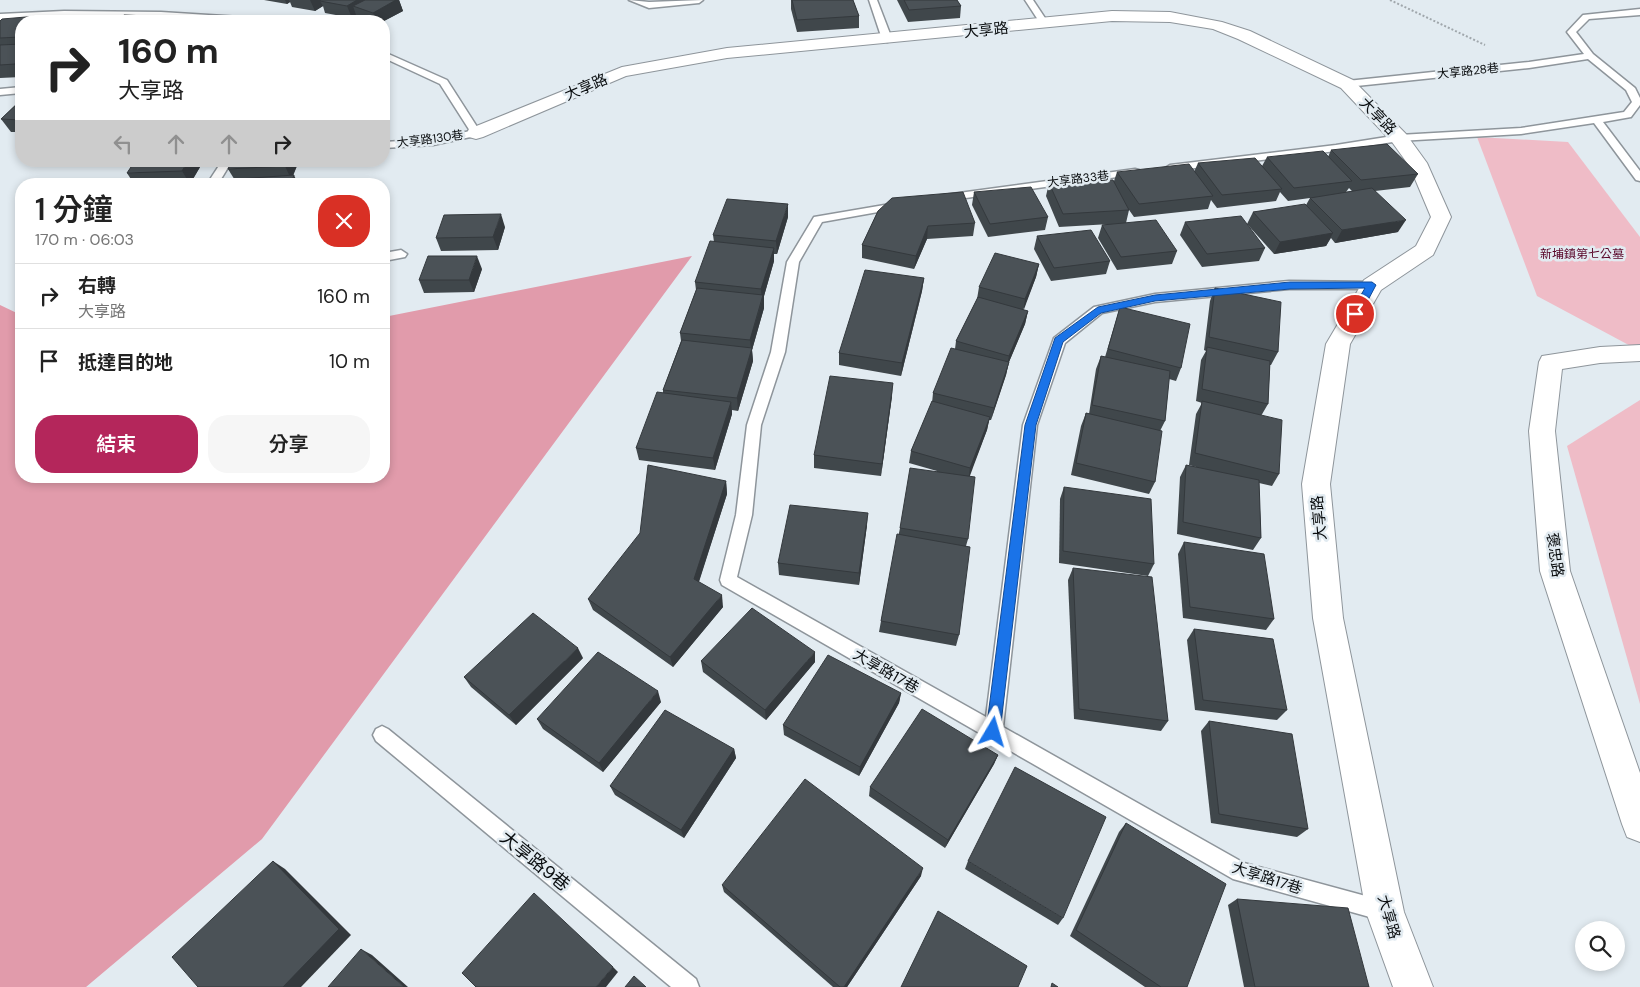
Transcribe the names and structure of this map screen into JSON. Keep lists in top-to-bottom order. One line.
{"streets":{"street":["大享路","褒忠路"],"lane":["大享路28巷","大享路130巷","大享路33巷","大享路17巷","大享路9巷"]},"crossings":[["大享路","大享路28巷"],["大享路","大享路130巷"],["大享路","大享路33巷"],["大享路","大享路17巷"],["大享路28巷","大享路33巷"]],"parks":["新埔鎮第七公墓"],"page":{"turn":["160 m","大享路"],"heading":["1 分鐘","170 m · 06:03"],"list":[{"name":"右轉","note":"大享路","value":"160 m"},{"name":"抵達目的地","value":"10 m"}],"buttons":["結束","分享"]}}
